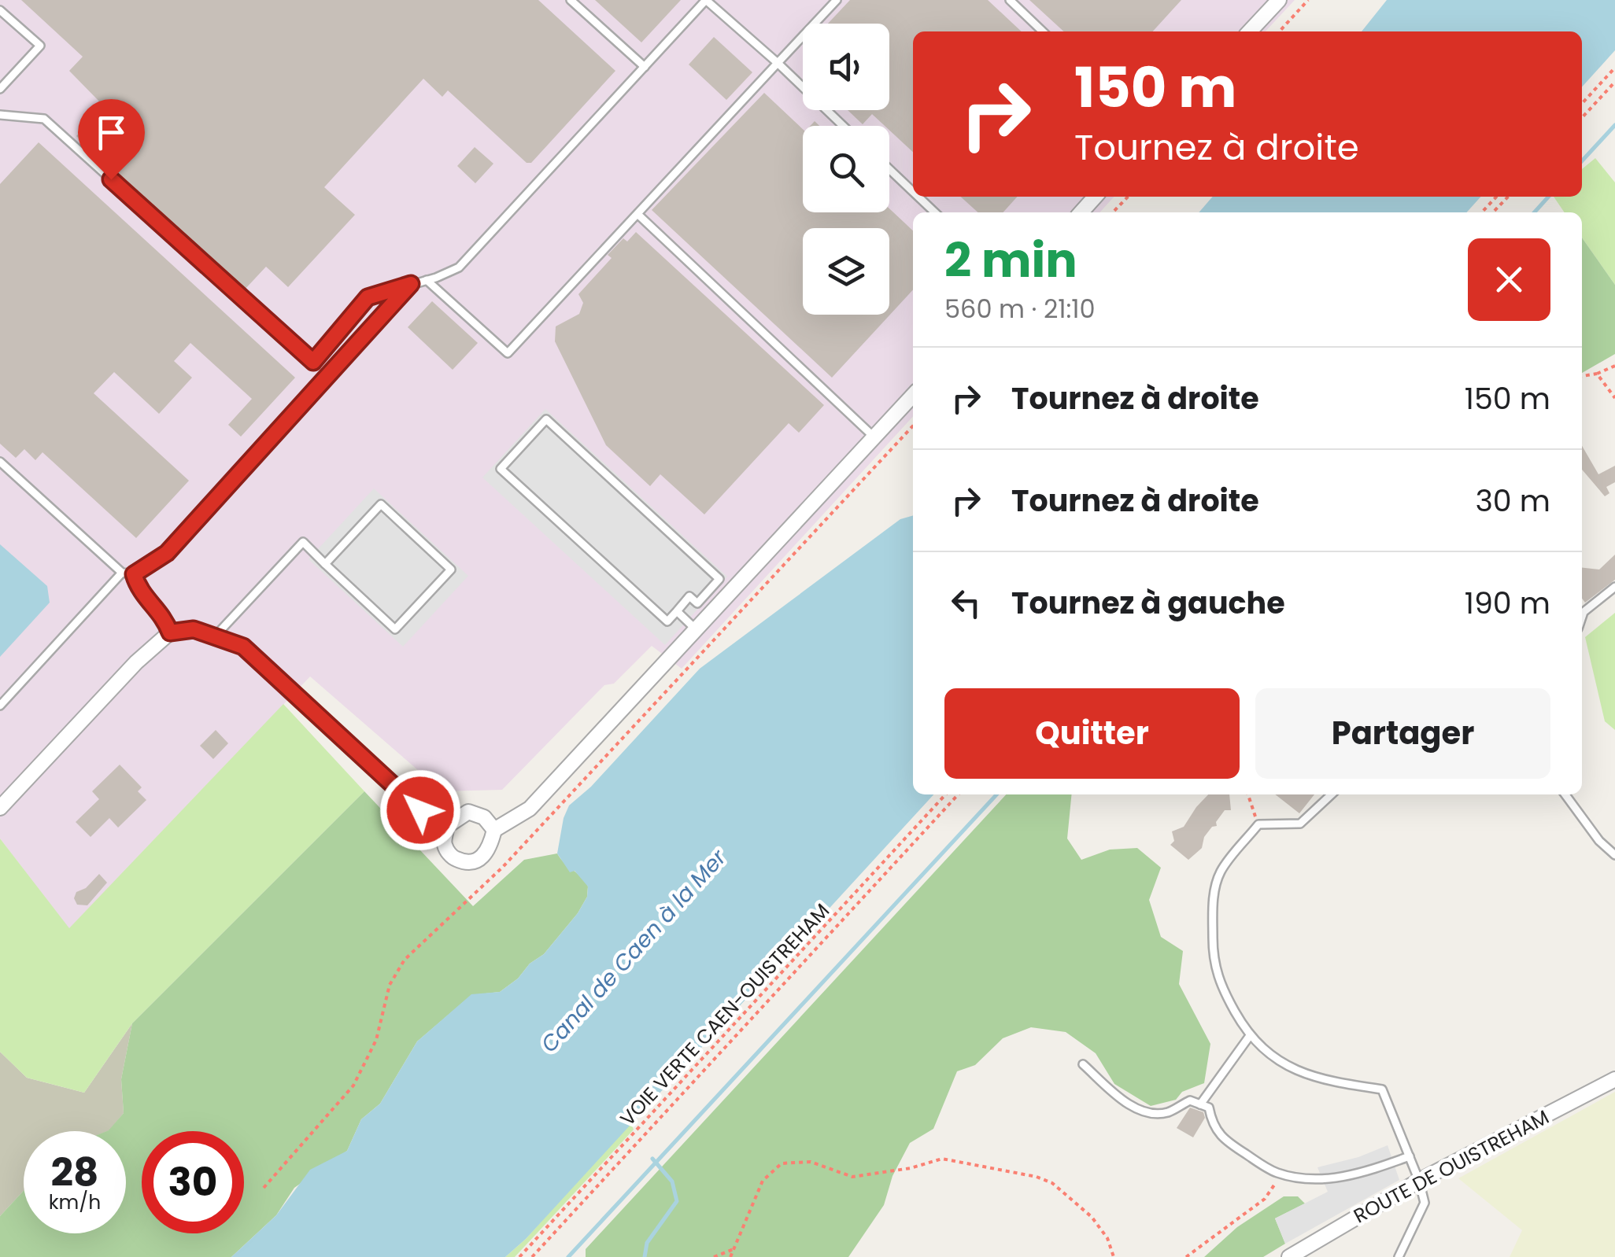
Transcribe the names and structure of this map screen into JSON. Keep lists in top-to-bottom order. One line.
{"streets":{"street":["ROUTE DE OUISTREHAM"],"path":["VOIE VERTE CAEN-OUISTREHAM"]},"water":["Canal de Caen à la Mer"],"page":{"turn":["150 m","Tournez à droite"],"heading":["2 min","560 m · 21:10"],"list":[{"name":"Tournez à droite","value":"150 m"},{"name":"Tournez à droite","value":"30 m"},{"name":"Tournez à gauche","value":"190 m"}],"buttons":["Quitter","Partager"],"speed":"28 km/h","limit":"30"}}
